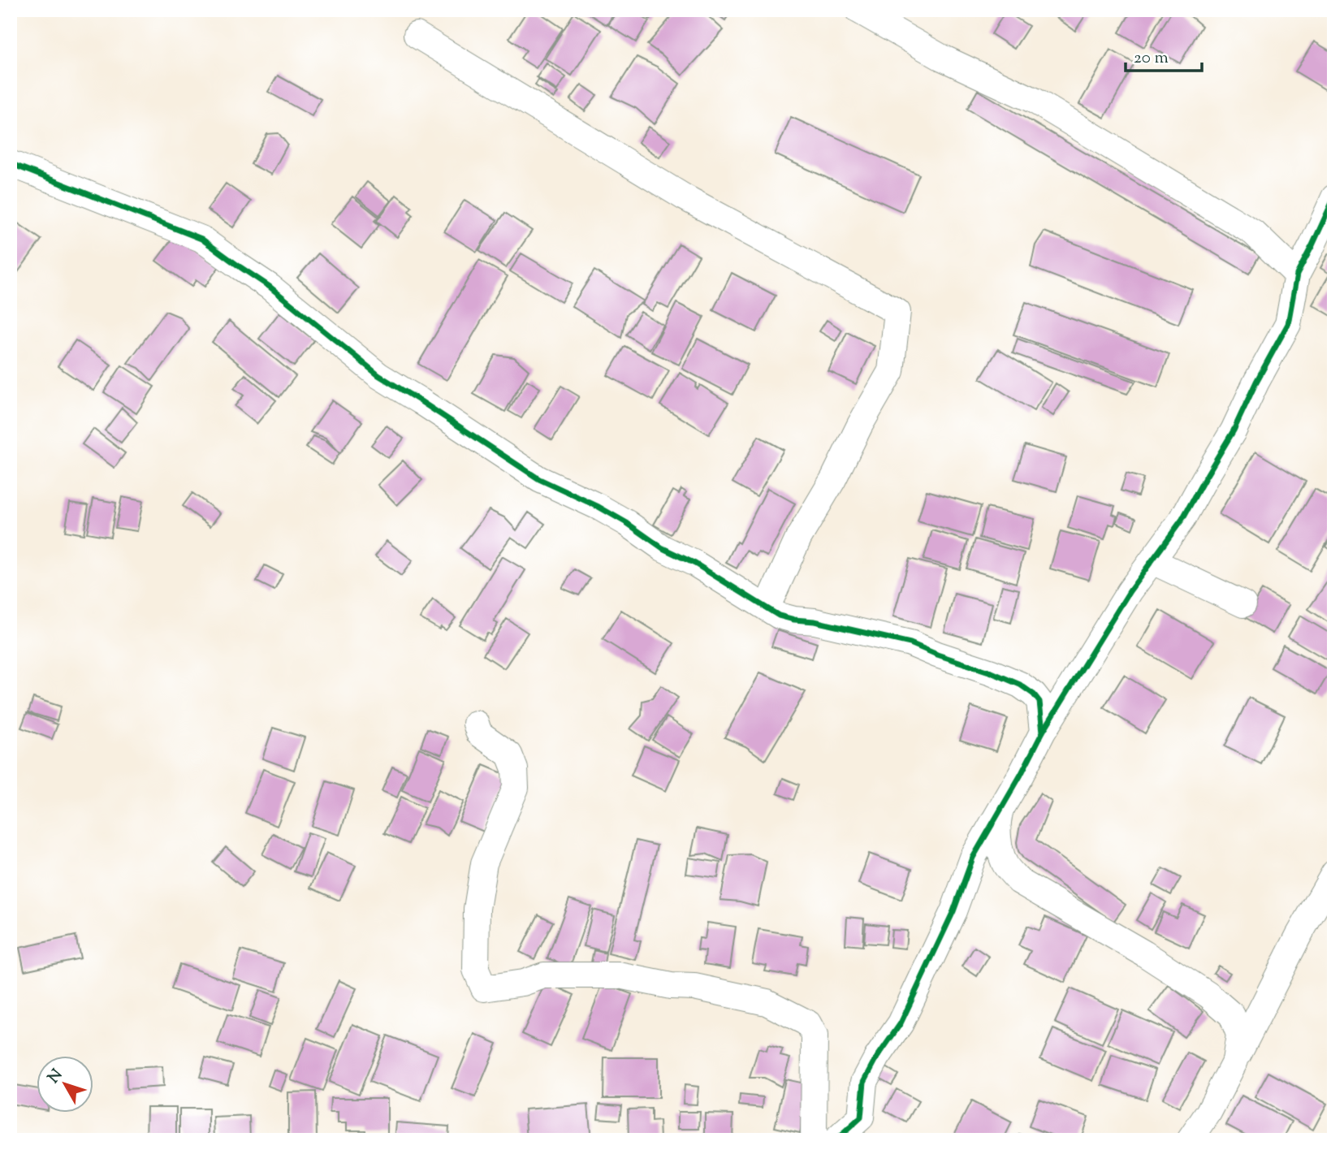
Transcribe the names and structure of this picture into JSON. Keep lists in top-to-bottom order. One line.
{"scale_bar":"20 m","north":"top left"}
